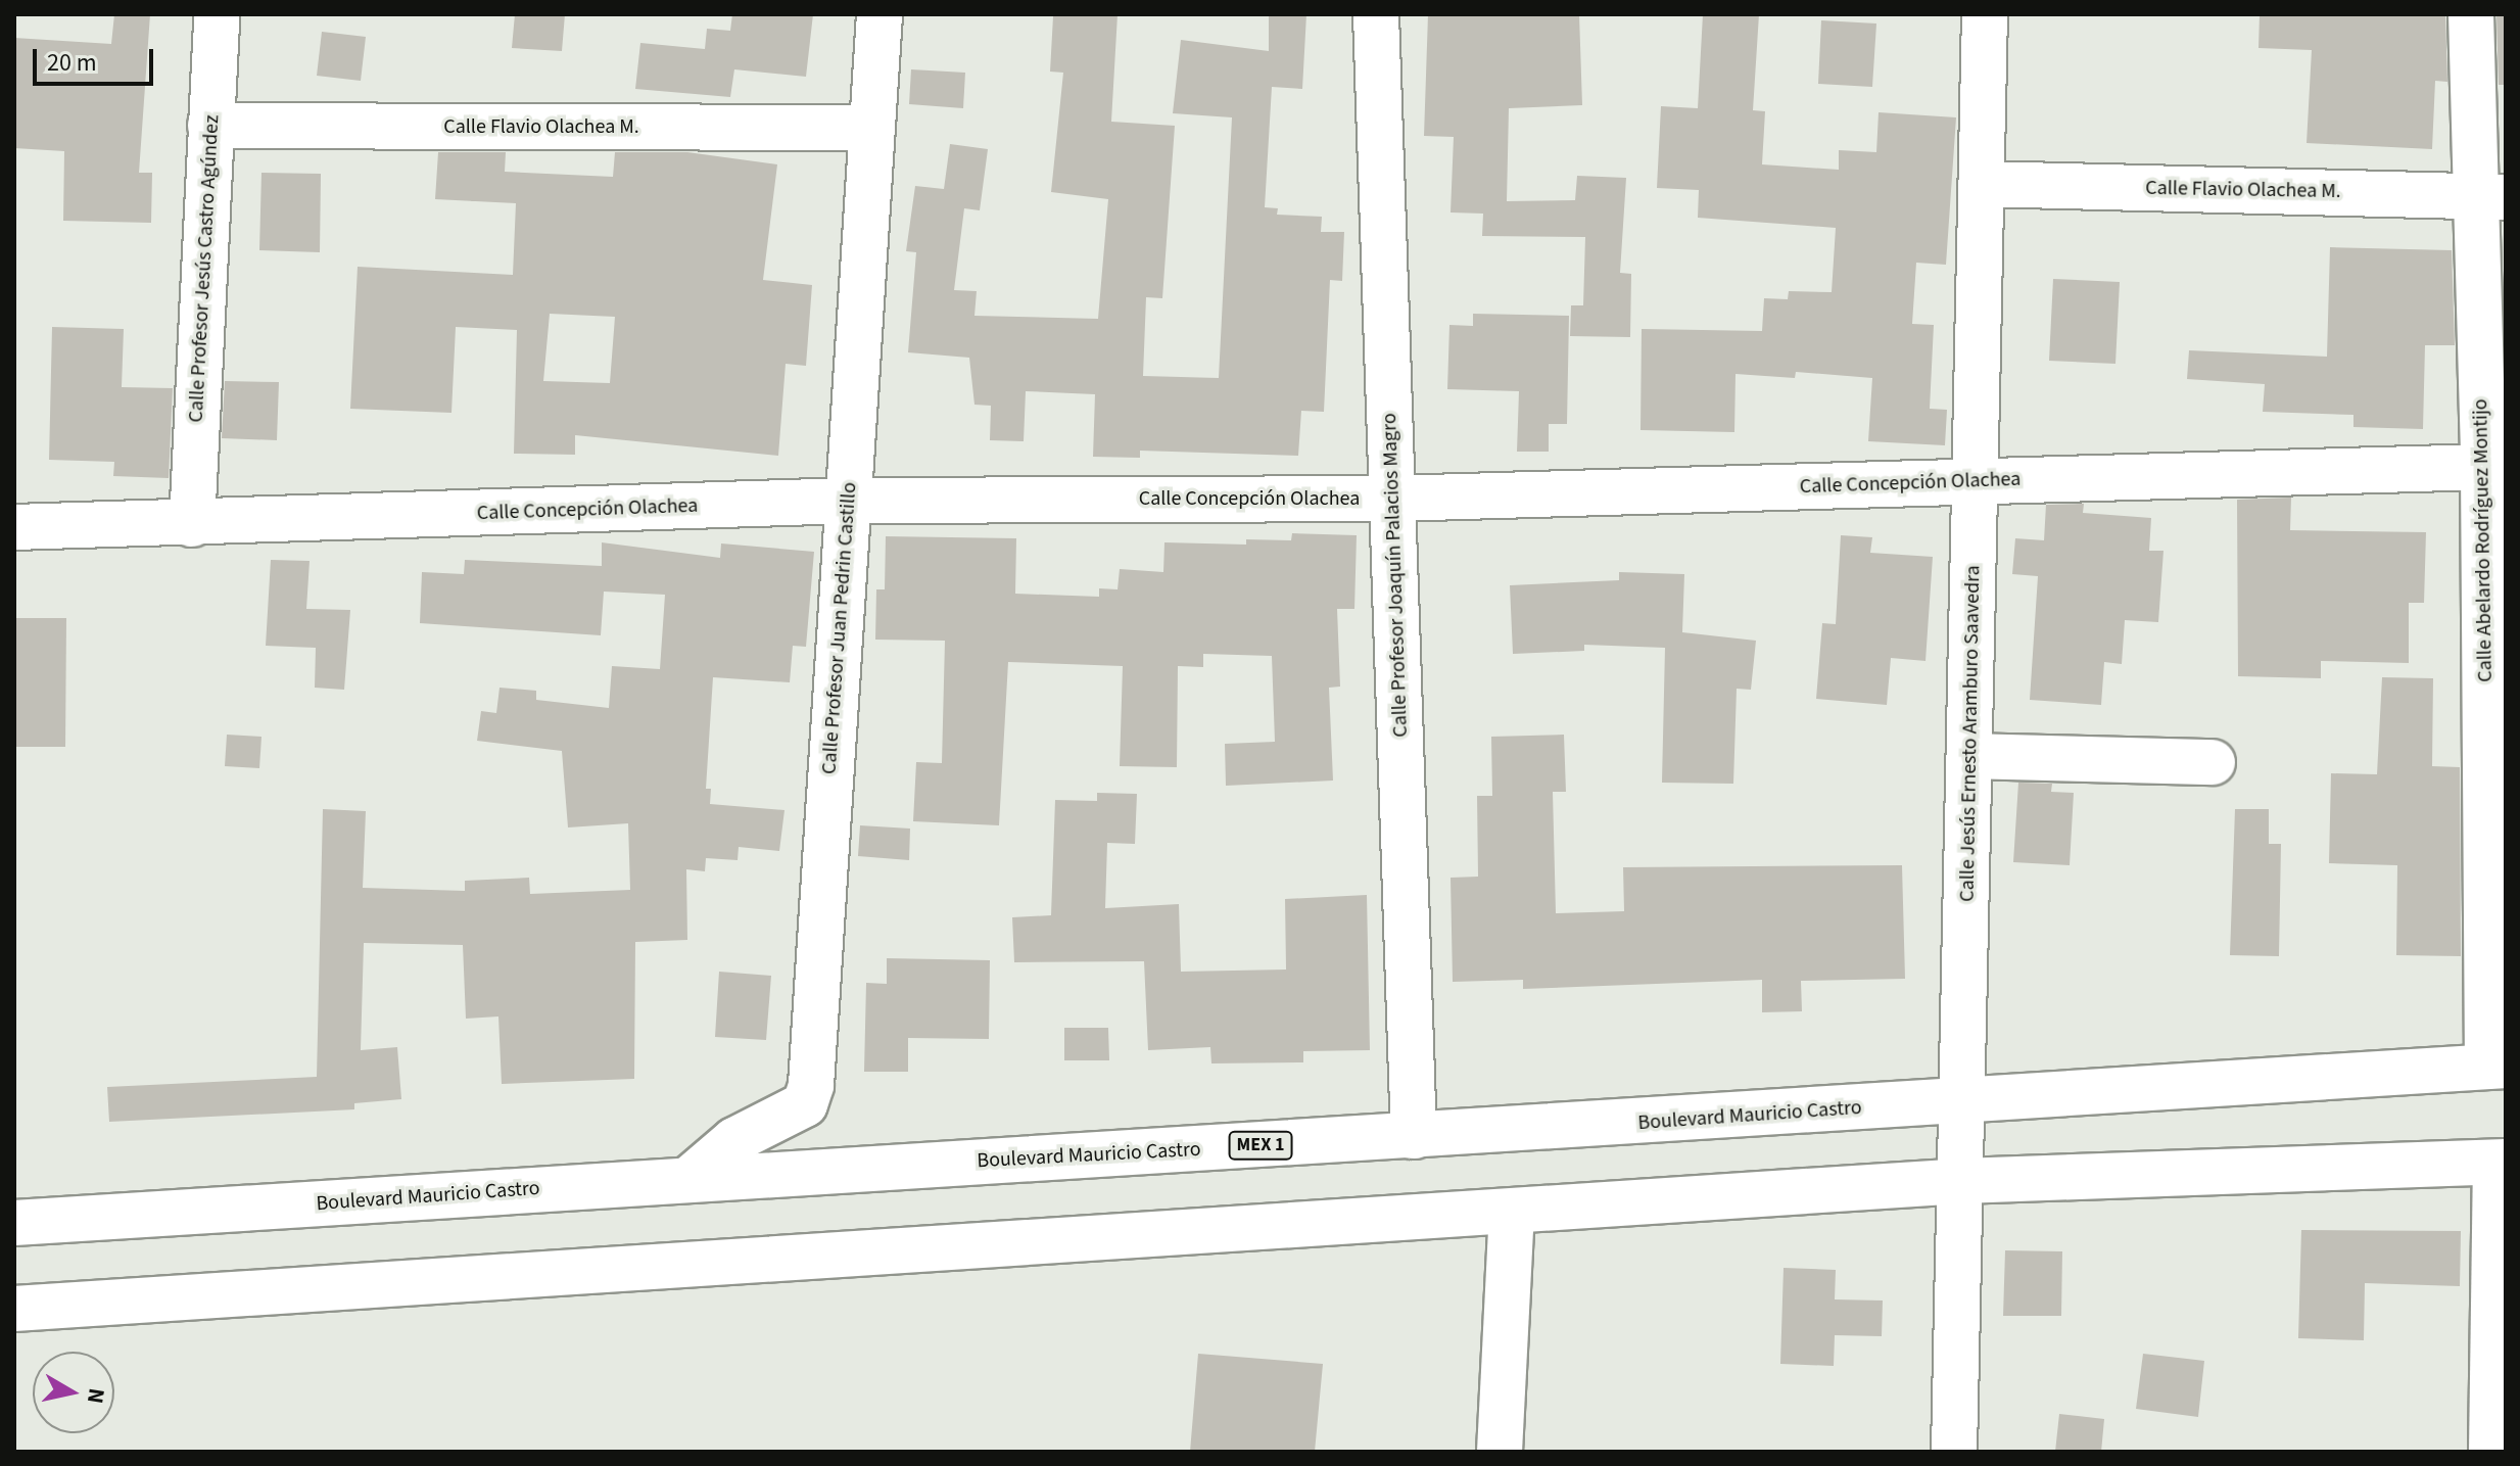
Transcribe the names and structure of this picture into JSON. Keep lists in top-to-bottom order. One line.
{"streets":{"street":["Calle Flavio Olachea M.","Calle Profesor Jesús Castro Agúndez","Calle Concepción Olachea","Calle Abelardo Rodríguez Montijo","Calle Profesor Joaquín Palacios Magro","Calle Profesor Juan Pedrin Castillo","Calle Jesús Ernesto Aramburo Saavedra","Boulevard Mauricio Castro","MEX 1"]},"crossings":[["Calle Flavio Olachea M.","Calle Profesor Jesús Castro Agúndez"],["Calle Flavio Olachea M.","Calle Abelardo Rodríguez Montijo"],["Calle Flavio Olachea M.","Calle Profesor Juan Pedrin Castillo"],["Calle Flavio Olachea M.","Calle Jesús Ernesto Aramburo Saavedra"],["Calle Profesor Jesús Castro Agúndez","Calle Concepción Olachea"],["Calle Concepción Olachea","Calle Abelardo Rodríguez Montijo"],["Calle Concepción Olachea","Calle Profesor Joaquín Palacios Magro"],["Calle Concepción Olachea","Calle Profesor Juan Pedrin Castillo"],["Calle Concepción Olachea","Calle Jesús Ernesto Aramburo Saavedra"],["Calle Abelardo Rodríguez Montijo","Boulevard Mauricio Castro"],["Calle Profesor Joaquín Palacios Magro","Boulevard Mauricio Castro"],["Calle Profesor Juan Pedrin Castillo","Boulevard Mauricio Castro"],["Calle Jesús Ernesto Aramburo Saavedra","Boulevard Mauricio Castro"]],"scale_bar":"20 m","north":"right"}
